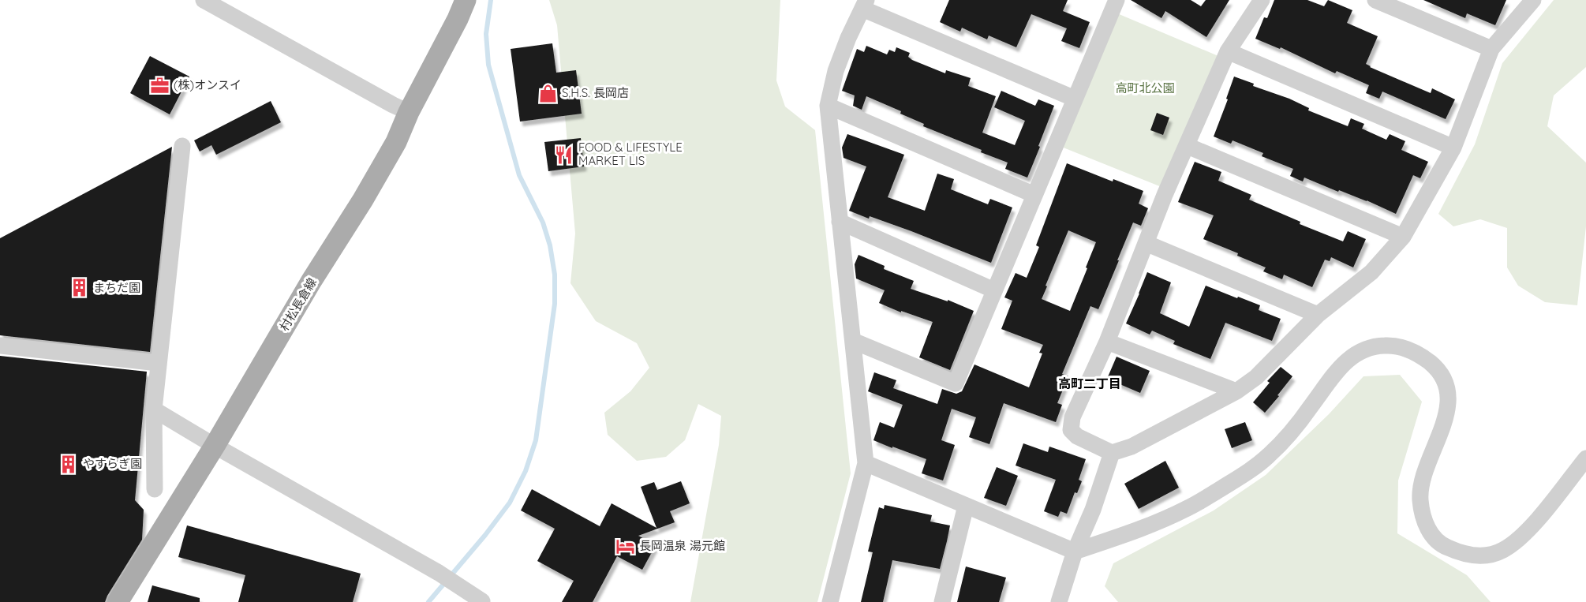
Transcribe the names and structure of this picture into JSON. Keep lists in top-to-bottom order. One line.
{"streets":{"main road":["村松長倉線"]},"districts":["高町二丁目"],"parks":["高町北公園"],"places":{"office":["(株)オンスイ"],"shop":["S.H.S. 長岡店"],"restaurant":["FOOD & LIFESTYLE MARKET LIS"],"building":["まちだ園","やすらぎ園"],"hotel":["長岡温泉 湯元館"]}}
